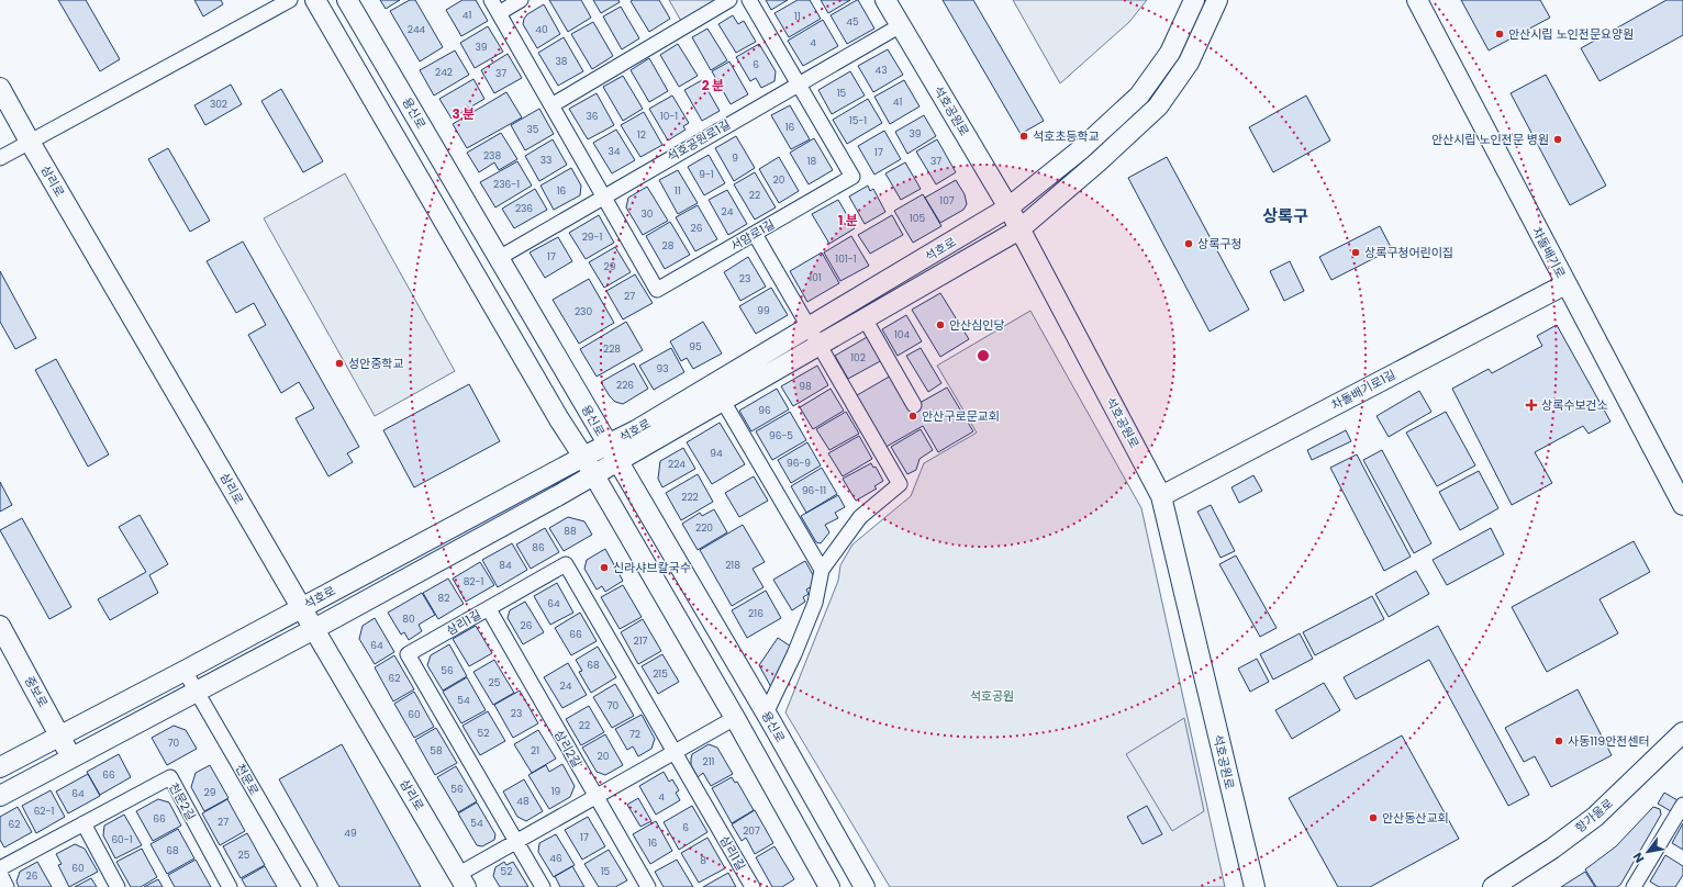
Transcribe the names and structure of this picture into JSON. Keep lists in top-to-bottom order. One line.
{"streets":{"main road":["석호공원로","용신로","삼리로","석호로","차돌배기로","차돌배기로1길","중보로","항가울로"],"street":["석호공원로1길","서암로1길","삼리1길","삼리2길","천문로","천문2길"]},"crossings":[["석호공원로","석호공원로1길"],["석호공원로","석호로"],["석호공원로","차돌배기로1길"],["용신로","석호공원로1길"],["용신로","석호로"],["석호공원로1길","서암로1길"],["삼리로","석호로"],["석호로","중보로"],["석호로","천문로"],["차돌배기로","차돌배기로1길"],["삼리1길","삼리2길"]],"districts":["상록구"],"parks":["석호공원"],"places":{"other":["안산시립 노인전문요양원","석호초등학교","안산시립 노인전문 병원","상록구청","상록구청어린이집","안산심인당","성안중학교","안산구로문교회","신라샤브칼국수","사동119안전센터","안산동산교회"],"health":["상록수보건소"]},"house_numbers":["41","11","45","244","40","4","39","38","6","43","242","37","15","41","302","36","10-1","15-1","16","35","39","12","34","17","238","9","33","18","37","9-1","20","236-1","16","11","22","107","236","24","30","105","26","29-1","28","17","101-1","29","101","23","27","99","230","104","95","228","102","93","226","98","96","96-5","94","96-9","224","96-11","222","220","88","86","84","218","82-1","82","64","216","80","26","66","217","64","68","56","215","62","25","24","54","70","23","60","22","52","72","70","58","21","20","211","66","56","19","29","64","4","48","62-1","66","27","54","62","6","207","49","17","60-1","16","68","25","46","8","60","52","15","26"],"north":"bottom left","rings":["2 분","3 분","1 분"]}
